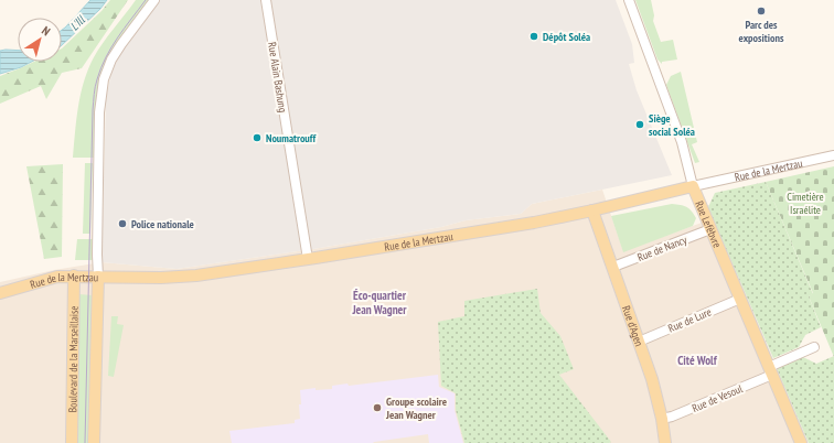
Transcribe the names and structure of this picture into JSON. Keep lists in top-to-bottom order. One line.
{"streets":{"main road":["Rue de la Mertzau","Rue Lefèbvre","Rue d'Agen","Boulevard de la Marseillaise"],"street":["Rue Alain Bashung","Rue de Nancy","Rue de Lure","Rue de Vesoul"]},"crossings":[["Rue Alain Bashung","Rue de la Mertzau"],["Rue de la Mertzau","Rue Lefèbvre"],["Rue de la Mertzau","Rue d'Agen"],["Rue de la Mertzau","Boulevard de la Marseillaise"],["Rue Lefèbvre","Rue de Nancy"],["Rue Lefèbvre","Rue de Lure"],["Rue Lefèbvre","Rue de Vesoul"],["Rue de Nancy","Rue d'Agen"],["Rue de Lure","Rue d'Agen"],["Rue d'Agen","Rue de Vesoul"]],"districts":["Éco-quartier Jean Wagner","Cité Wolf"],"water":["L'Ill"],"parks":["Cimetière Israélite"],"places":["Parc des expositions","Dépôt Soléa","Siège social Soléa","Noumatrouff","Police nationale","Groupe scolaire Jean Wagner"],"north":"top right"}
